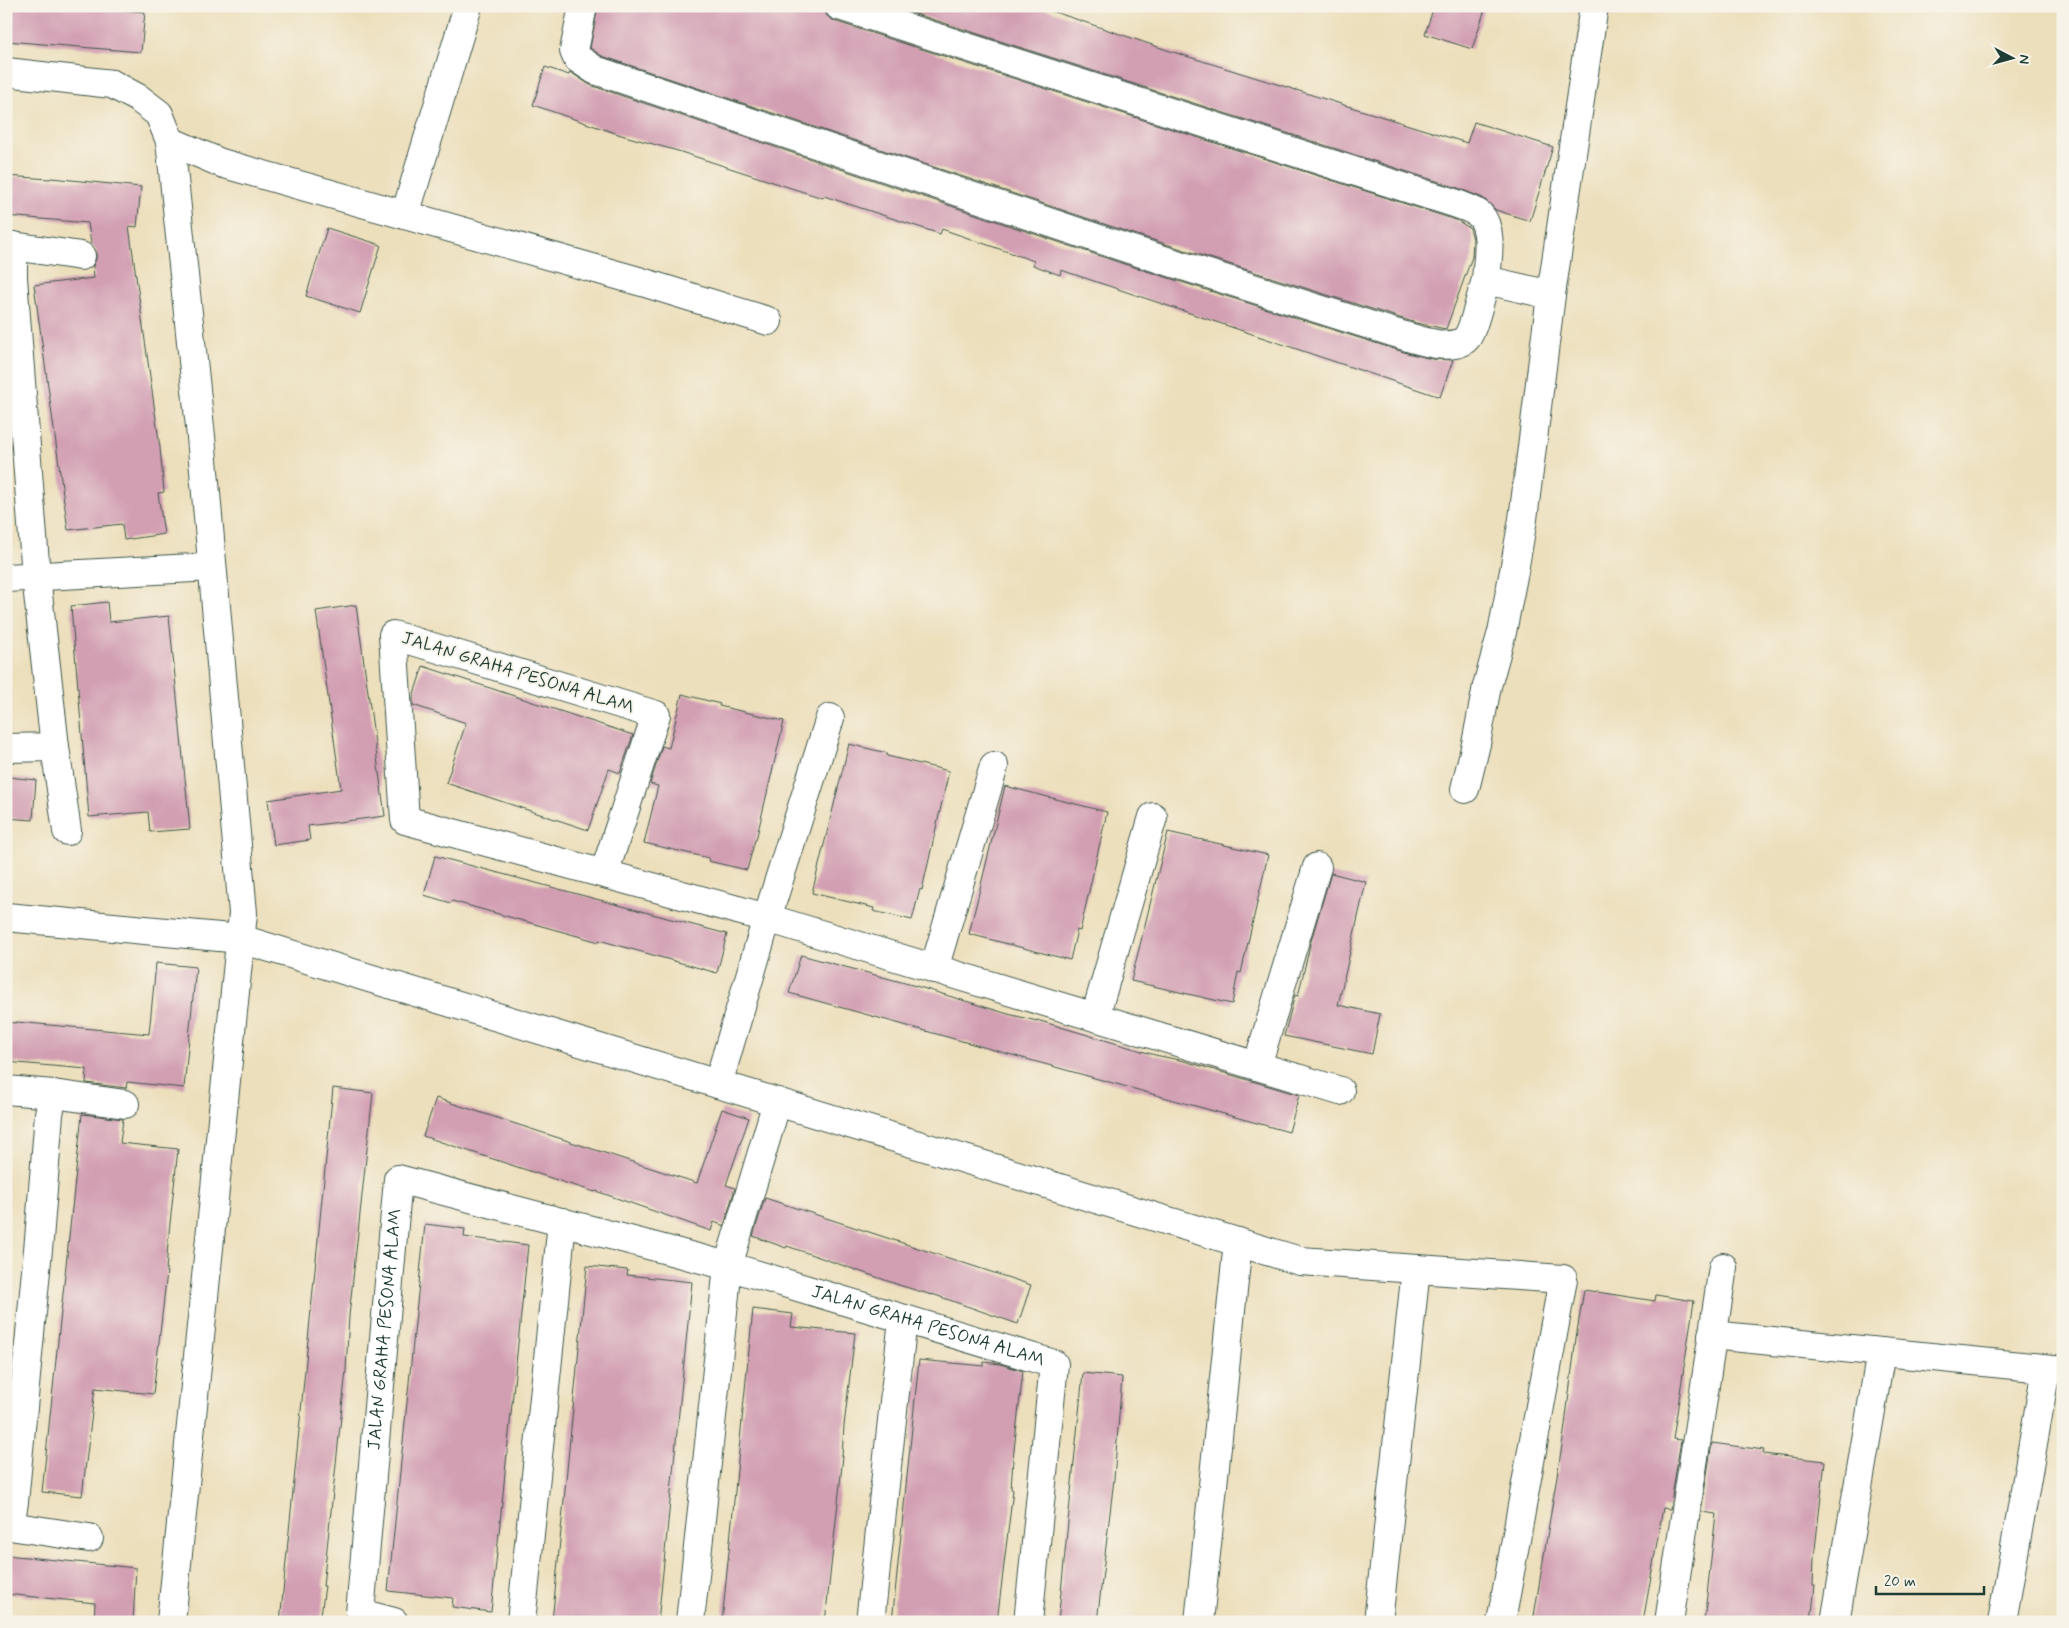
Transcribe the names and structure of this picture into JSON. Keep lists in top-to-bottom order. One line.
{"streets":{"street":["JALAN GRAHA PESONA ALAM"]},"scale_bar":"20 m","north":"right"}
